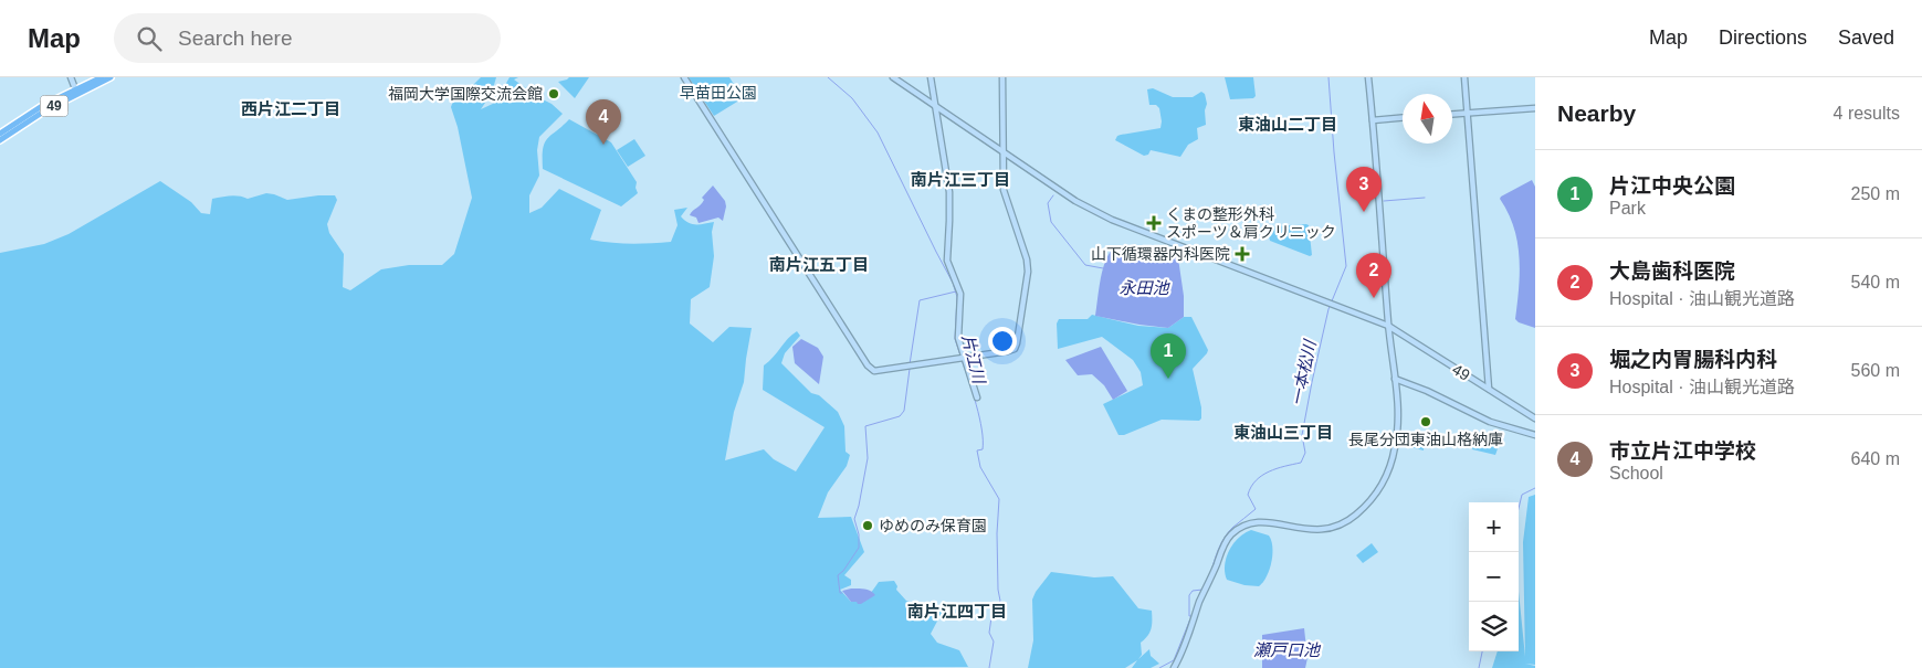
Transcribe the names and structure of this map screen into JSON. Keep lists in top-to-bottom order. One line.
{"streets":{"main road":["49"]},"districts":["西片江二丁目","東油山二丁目","南片江三丁目","南片江五丁目","東油山三丁目","南片江四丁目"],"water":["永田池","片江川","一本松川","瀬戸口池"],"parks":["早苗田公園"],"places":{"other":["福岡大学国際交流会館","長尾分団東油山格納庫","ゆめのみ保育園"],"health":["くまの整形外科 スポーツ＆肩クリニック","山下循環器内科医院"]},"north":"top","page":{"header":"Map","search":"Search here","nav":["Map","Directions","Saved"],"heading":["Nearby","4 results"],"pins":["4","3","2","1"],"list":[{"mark":"1","name":"片江中央公園","note":"Park","value":"250 m"},{"mark":"2","name":"大島歯科医院","note":"Hospital · 油山観光道路","value":"540 m"},{"mark":"3","name":"堀之内胃腸科内科","note":"Hospital · 油山観光道路","value":"560 m"},{"mark":"4","name":"市立片江中学校","note":"School","value":"640 m"}],"map_buttons":["+","−"]}}
